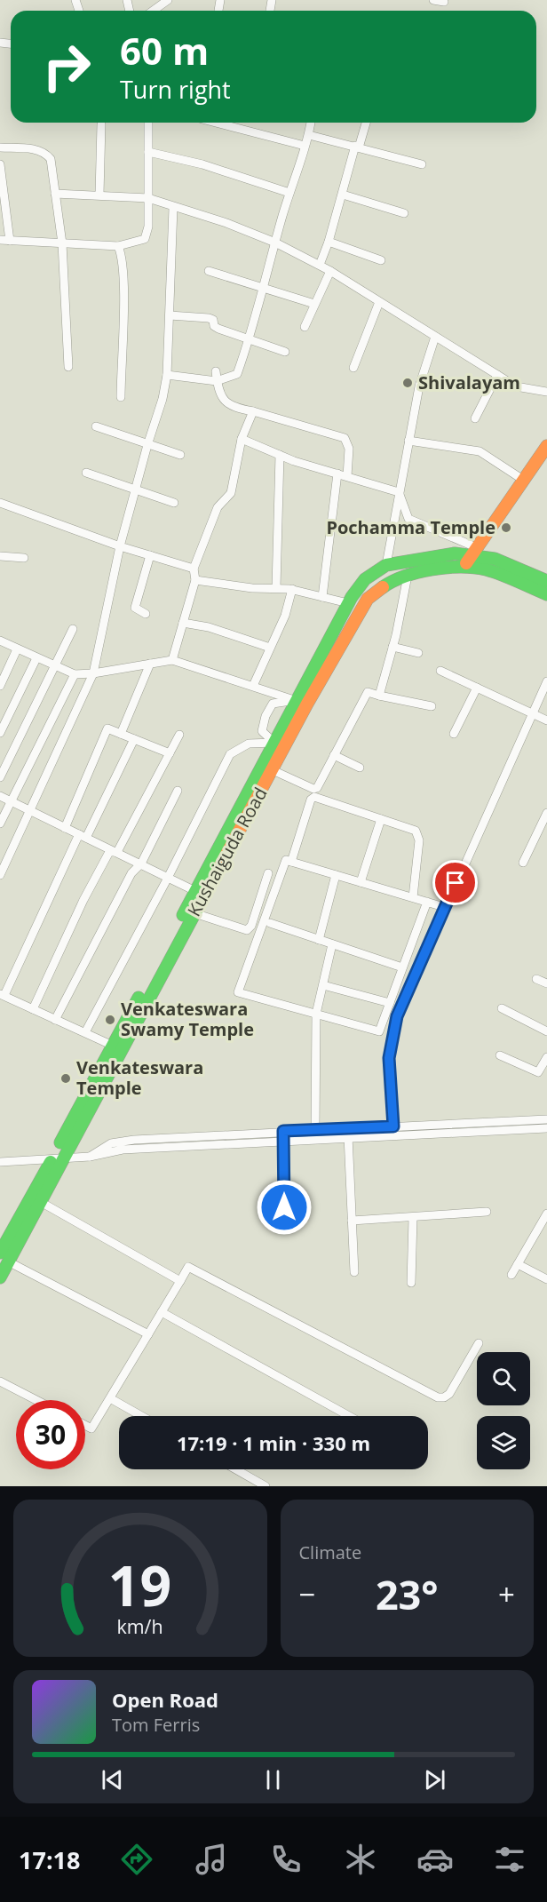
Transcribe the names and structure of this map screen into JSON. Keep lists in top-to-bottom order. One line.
{"streets":{"main road":["Kushaiguda Road"]},"places":["Shivalayam","Pochamma Temple","Venkateswara Swamy Temple","Venkateswara Temple"],"page":{"turn":["60 m","Turn right"],"limit":"30","trip":"17:19 · 1 min · 330 m","tile":"Climate","heat":["−","23°","+"],"song":["Open Road","Tom Ferris"],"tabs":"17:18","gauge":["19","km/h"]}}
